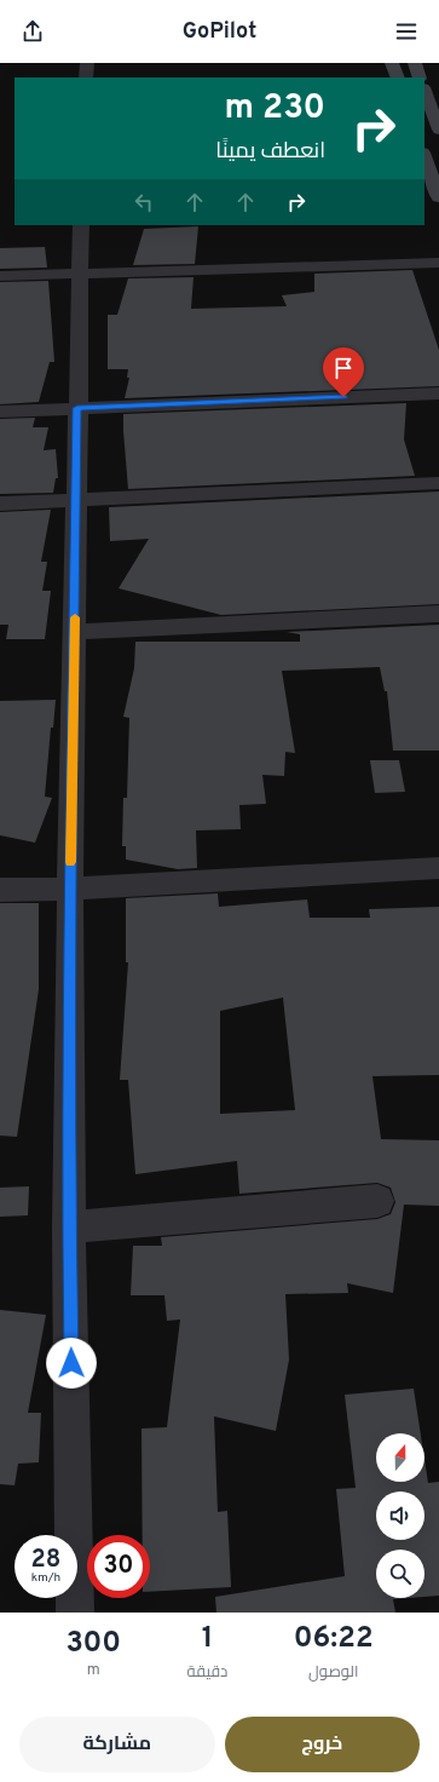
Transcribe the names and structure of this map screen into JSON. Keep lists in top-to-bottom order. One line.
{"north":"top","page":{"header":"GoPilot","turn":["230 m","انعطف يمينًا"],"speed":"28 km/h","limit":"30","eta":["06:22","الوصول","1","دقيقة","300","m"],"buttons":["خروج","مشاركة"]}}
